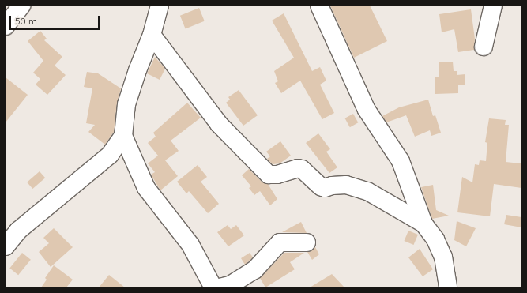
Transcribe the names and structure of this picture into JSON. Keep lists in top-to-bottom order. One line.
{"scale_bar":"50 m"}
